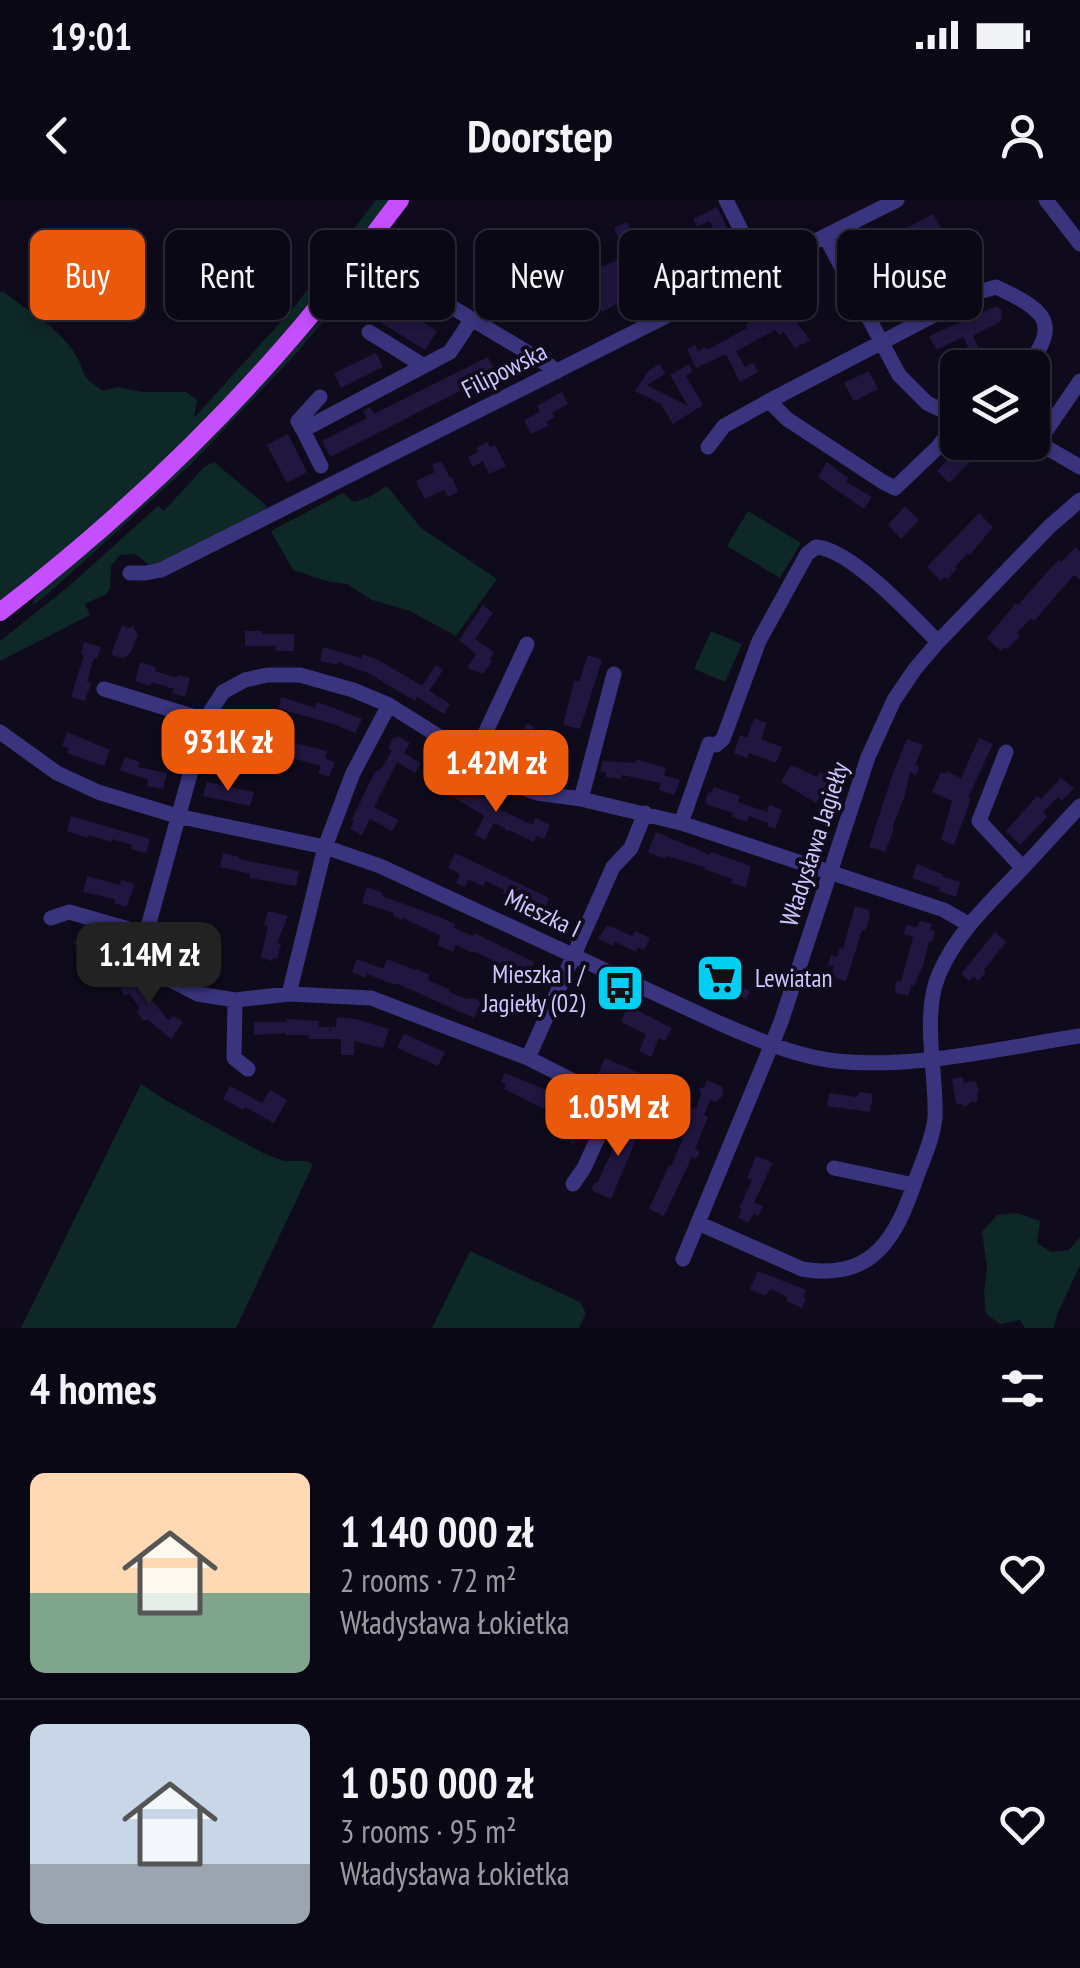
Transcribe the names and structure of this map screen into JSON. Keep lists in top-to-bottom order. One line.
{"streets":{"street":["Filipowska","Władysława Jagiełły","Mieszka I"]},"crossings":[["Władysława Jagiełły","Mieszka I"]],"places":{"supermarket":["Lewiatan"],"bus stop":["Mieszka I / Jagiełły (02)"]},"page":{"status":"19:01","header":"Doorstep","chip":["Buy","Rent","Filters","New","Apartment","House"],"price":["931K zł","1.42M zł","1.14M zł","1.05M zł"],"heading":"4 homes","list":[{"name":"1 140 000 zł","note":"2 rooms · 72 m² · Władysława Łokietka"},{"name":"1 050 000 zł","note":"3 rooms · 95 m² · Władysława Łokietka"}]}}
